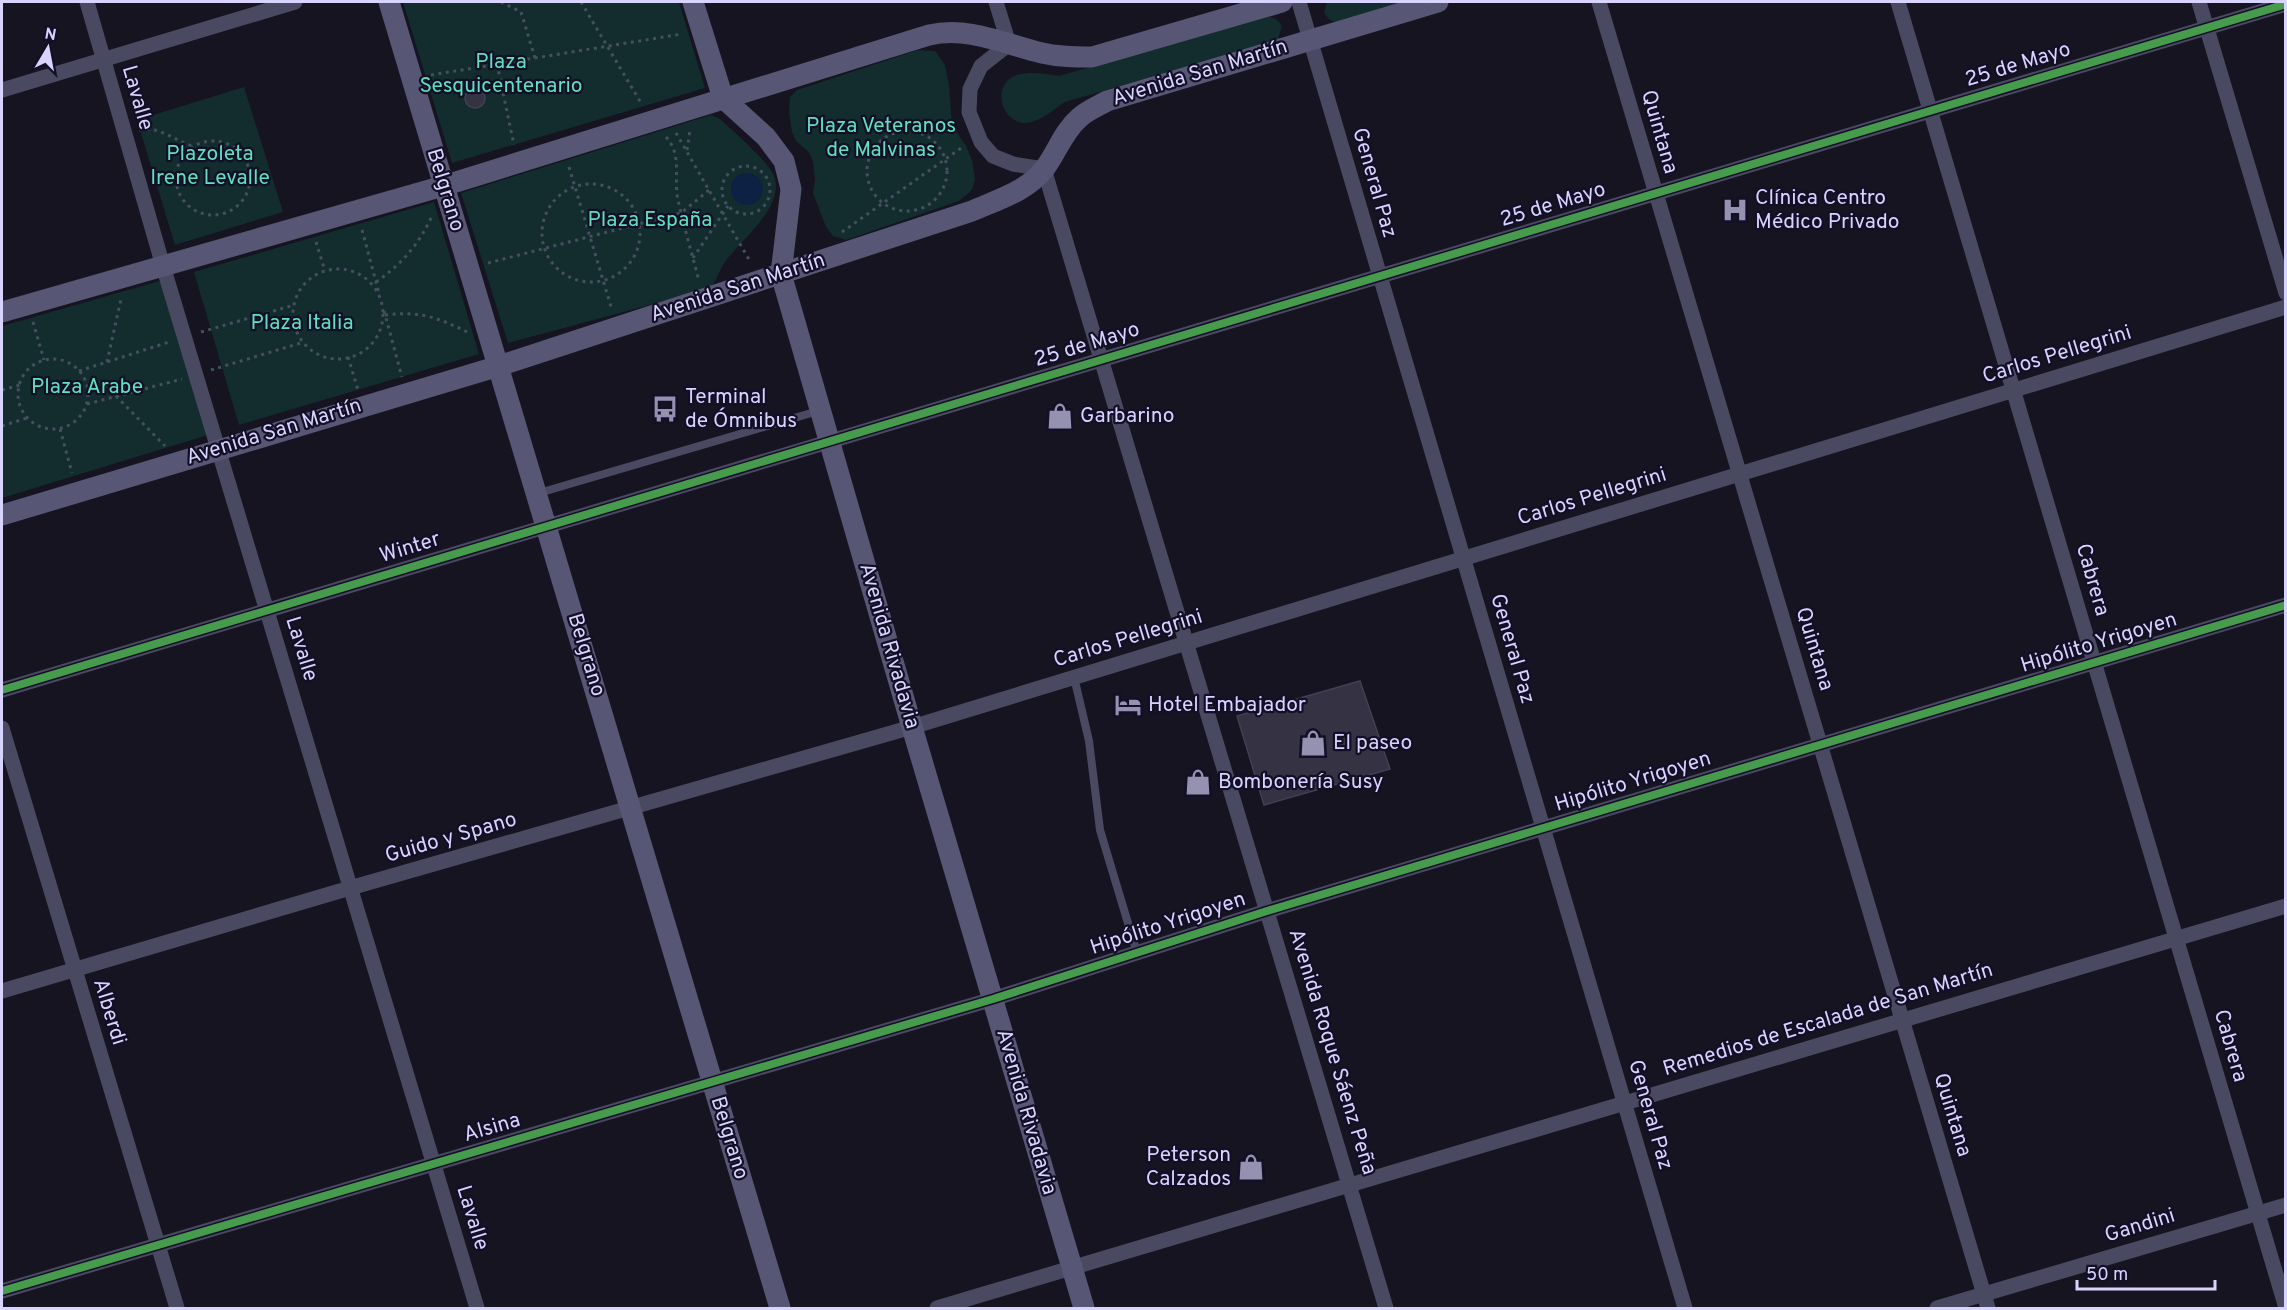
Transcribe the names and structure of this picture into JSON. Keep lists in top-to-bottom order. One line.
{"streets":{"main road":["Avenida San Martín","Belgrano","Avenida Rivadavia"],"street":["25 de Mayo","Lavalle","Quintana","General Paz","Carlos Pellegrini","Winter","Cabrera","Hipólito Yrigoyen","Guido y Spano","Alberdi","Remedios de Escalada de San Martín","Avenida Roque Sáenz Peña","Alsina","Gandini"]},"crossings":[["25 de Mayo","Quintana"],["25 de Mayo","General Paz"],["25 de Mayo","Winter"],["25 de Mayo","Cabrera"],["25 de Mayo","Avenida Rivadavia"],["25 de Mayo","Avenida Roque Sáenz Peña"],["Avenida San Martín","Lavalle"],["Avenida San Martín","General Paz"],["Avenida San Martín","Belgrano"],["Avenida San Martín","Avenida Rivadavia"],["Avenida San Martín","Avenida Roque Sáenz Peña"],["Lavalle","Winter"],["Lavalle","Guido y Spano"],["Lavalle","Alsina"],["Quintana","Carlos Pellegrini"],["Quintana","Hipólito Yrigoyen"],["Quintana","Remedios de Escalada de San Martín"],["Quintana","Gandini"],["General Paz","Carlos Pellegrini"],["General Paz","Hipólito Yrigoyen"],["General Paz","Remedios de Escalada de San Martín"],["Belgrano","Winter"],["Belgrano","Guido y Spano"],["Belgrano","Alsina"],["Carlos Pellegrini","Cabrera"],["Carlos Pellegrini","Avenida Rivadavia"],["Carlos Pellegrini","Guido y Spano"],["Carlos Pellegrini","Avenida Roque Sáenz Peña"],["Winter","Avenida Rivadavia"],["Cabrera","Hipólito Yrigoyen"],["Cabrera","Remedios de Escalada de San Martín"],["Cabrera","Gandini"],["Hipólito Yrigoyen","Avenida Rivadavia"],["Hipólito Yrigoyen","Avenida Roque Sáenz Peña"],["Hipólito Yrigoyen","Alsina"],["Avenida Rivadavia","Guido y Spano"],["Avenida Rivadavia","Remedios de Escalada de San Martín"],["Avenida Rivadavia","Alsina"],["Guido y Spano","Alberdi"],["Alberdi","Alsina"],["Remedios de Escalada de San Martín","Avenida Roque Sáenz Peña"]],"parks":["Plaza Sesquicentenario","Plaza Veteranos de Malvinas","Plazoleta Irene Levalle","Plaza España","Plaza Italia","Plaza Arabe"],"places":{"hospital":["Clínica Centro Médico Privado"],"bus stop":["Terminal de Ómnibus"],"shop":["Garbarino","El paseo","Bombonería Susy","Peterson Calzados"],"hotel":["Hotel Embajador"]},"scale_bar":"50 m","north":"top"}
